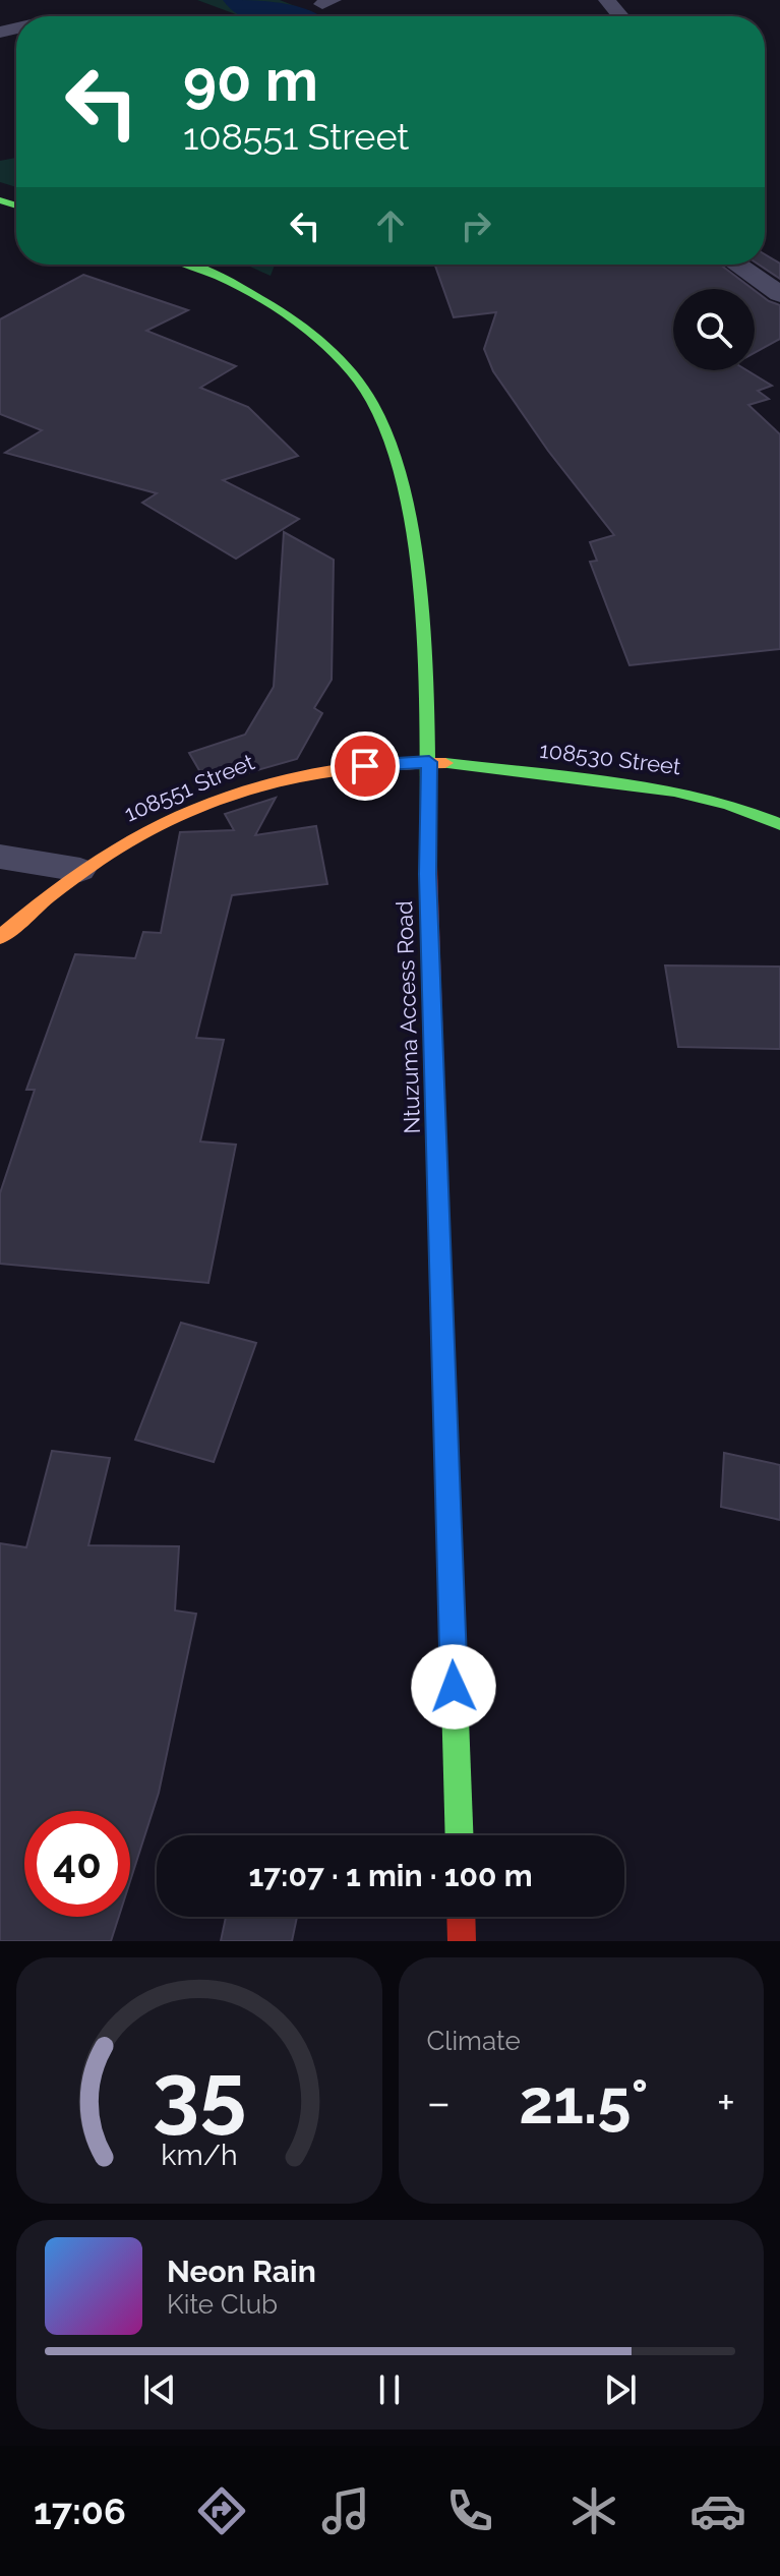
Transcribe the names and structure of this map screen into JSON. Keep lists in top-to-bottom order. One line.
{"streets":{"street":["108530 Street","108551 Street","Ntuzuma Access Road"]},"crossings":[["108530 Street","108551 Street"],["108530 Street","Ntuzuma Access Road"],["108551 Street","Ntuzuma Access Road"]],"page":{"turn":["90 m","108551 Street"],"limit":"40","trip":"17:07 · 1 min · 100 m","tile":"Climate","heat":["−","21.5°","+"],"song":["Neon Rain","Kite Club"],"tabs":"17:06","gauge":["35","km/h"]}}
